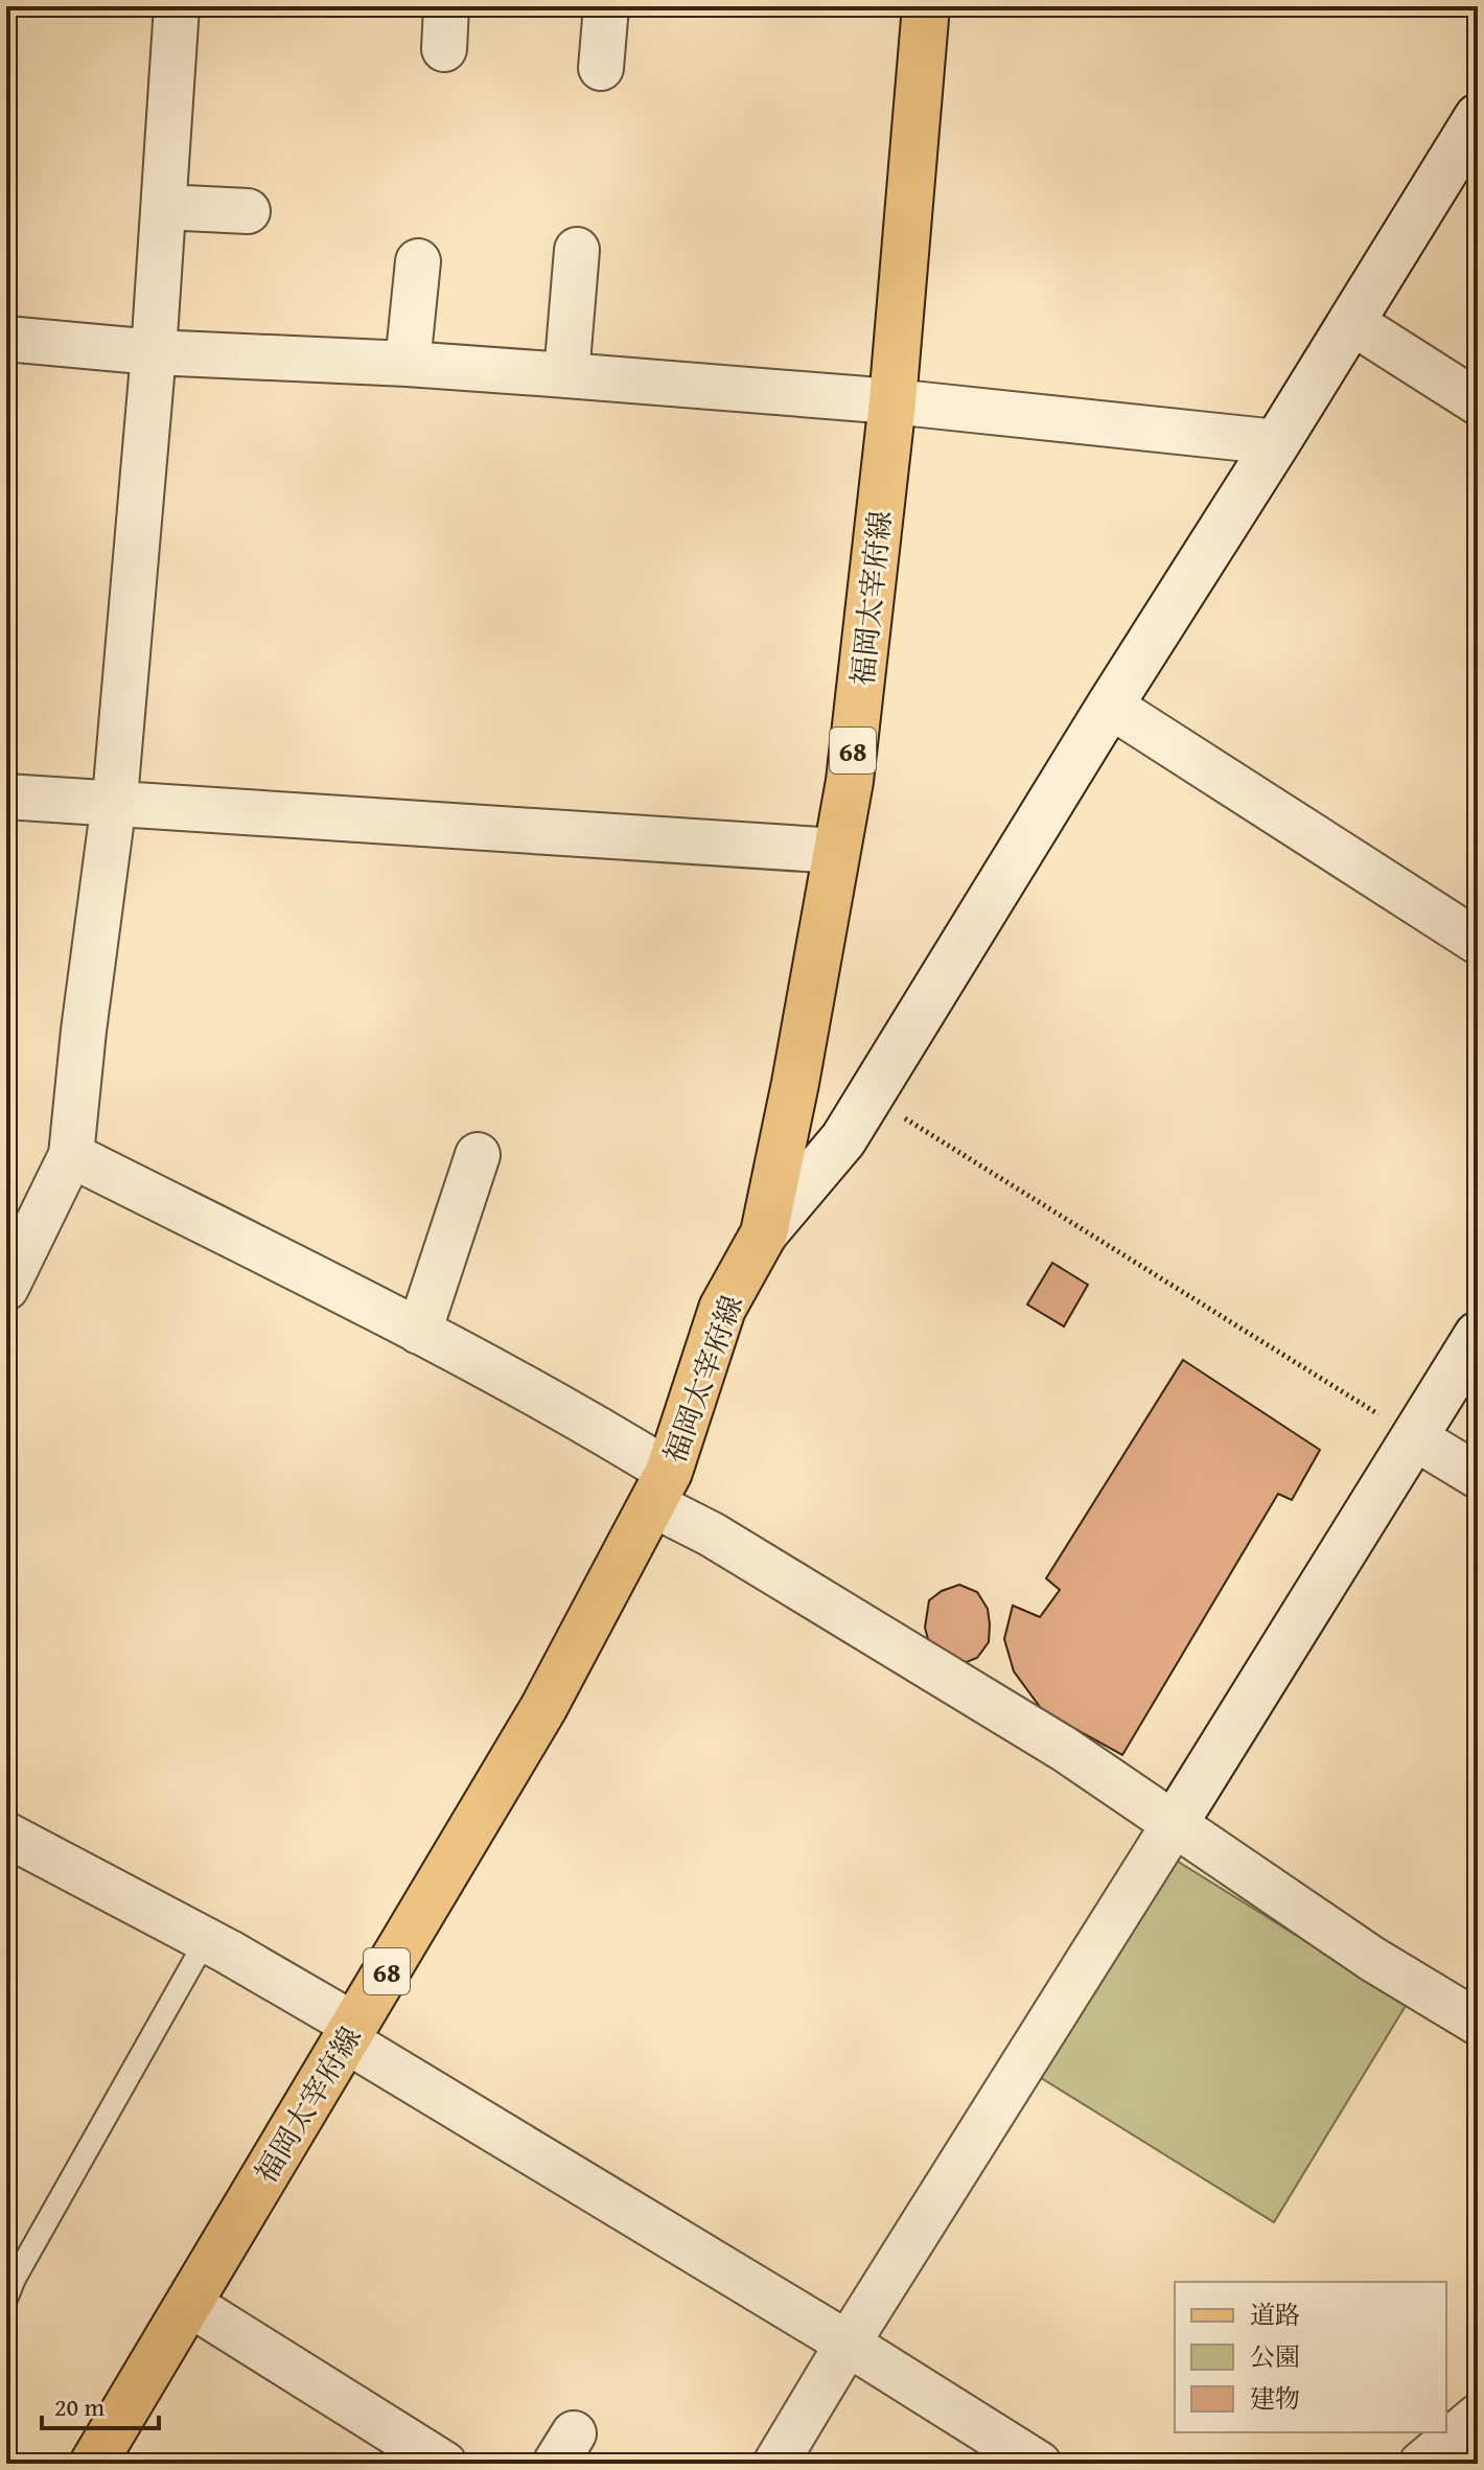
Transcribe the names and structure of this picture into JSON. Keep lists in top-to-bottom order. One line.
{"streets":{"main road":["福岡太宰府線","68"]},"legend":["道路","公園","建物"],"scale_bar":"20 m"}
